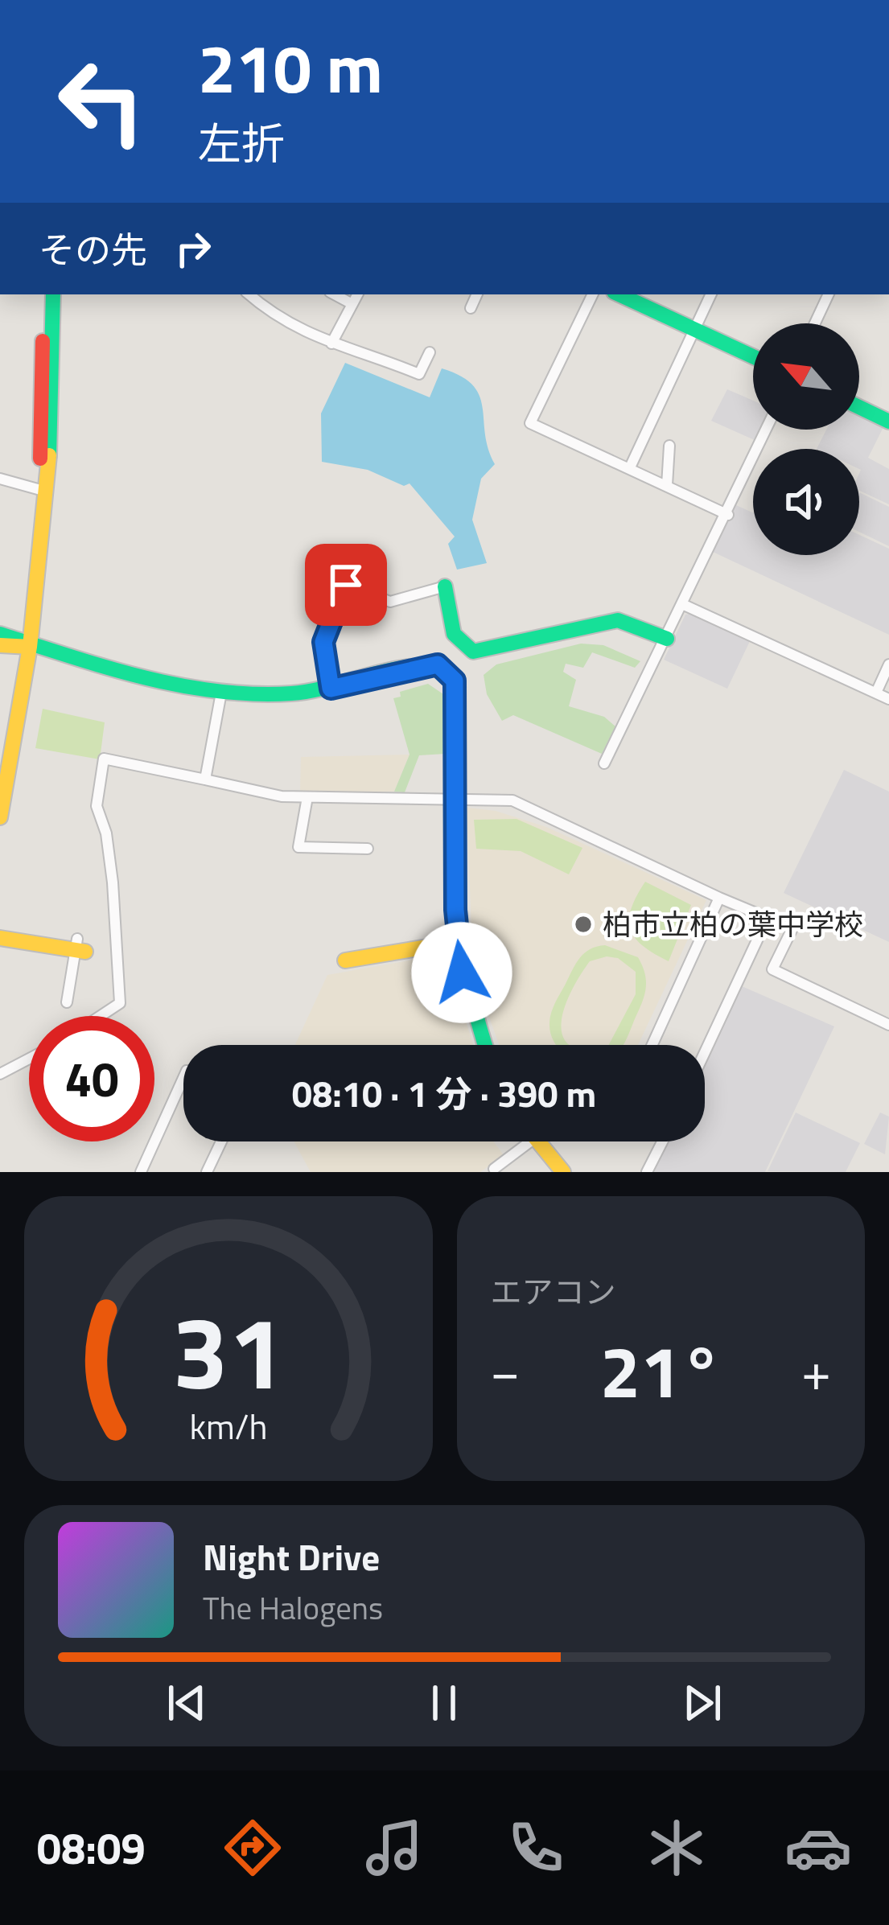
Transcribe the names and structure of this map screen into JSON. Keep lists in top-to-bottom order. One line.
{"places":["柏市立柏の葉中学校"],"north":"top left","page":{"turn":["210 m","左折"],"then":"その先","limit":"40","trip":"08:10 · 1 分 · 390 m","tile":"エアコン","heat":["−","21°","+"],"song":["Night Drive","The Halogens"],"tabs":"08:09","gauge":["31","km/h"]}}
